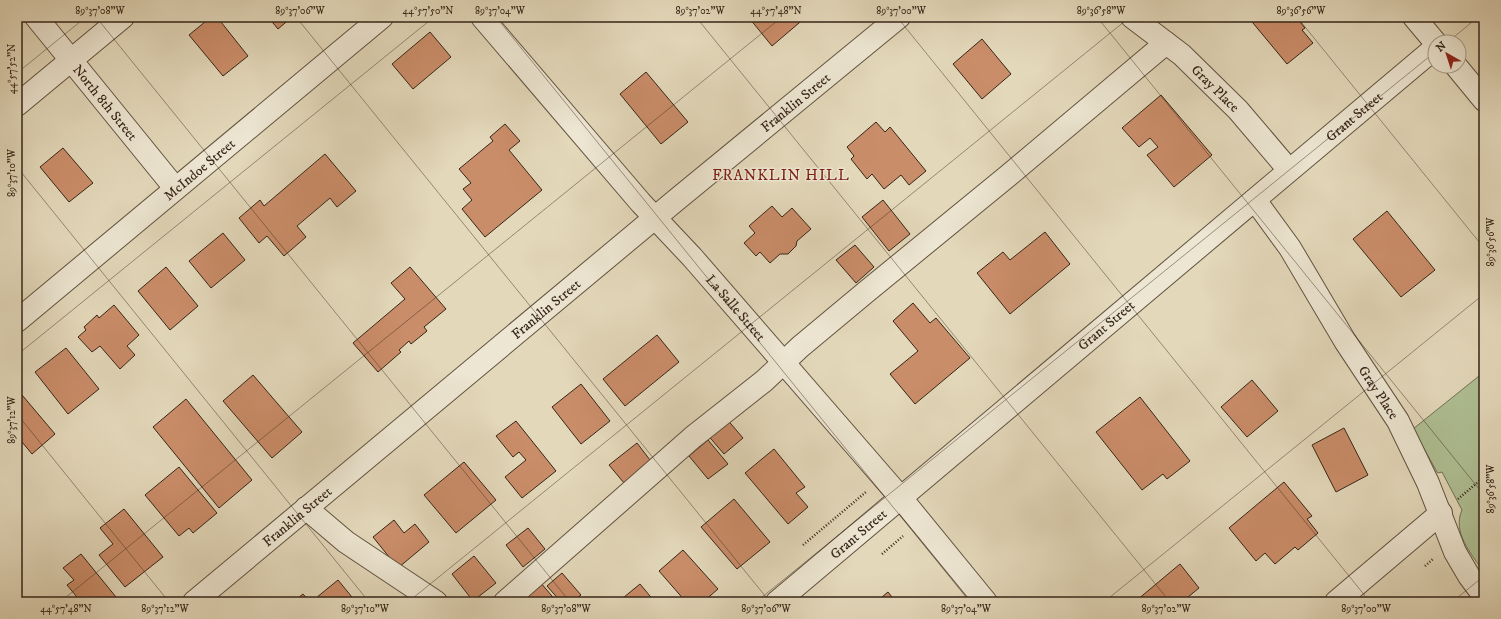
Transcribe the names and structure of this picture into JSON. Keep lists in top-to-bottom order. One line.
{"streets":{"street":["Gray Place","Franklin Street","North 8th Street","Grant Street","McIndoe Street","La Salle Street"]},"crossings":[["Gray Place","Grant Street"],["Franklin Street","La Salle Street"],["North 8th Street","McIndoe Street"],["Grant Street","La Salle Street"]],"districts":["FRANKLIN HILL"],"north":"top left","coordinates":["89°37'08\"W","89°37'06\"W","44°57'50\"N","89°37'04\"W","89°37'02\"W","44°57'48\"N","89°37'00\"W","89°36'58\"W","89°36'56\"W","44°57'52\"N","89°37'10\"W","89°37'12\"W"]}
